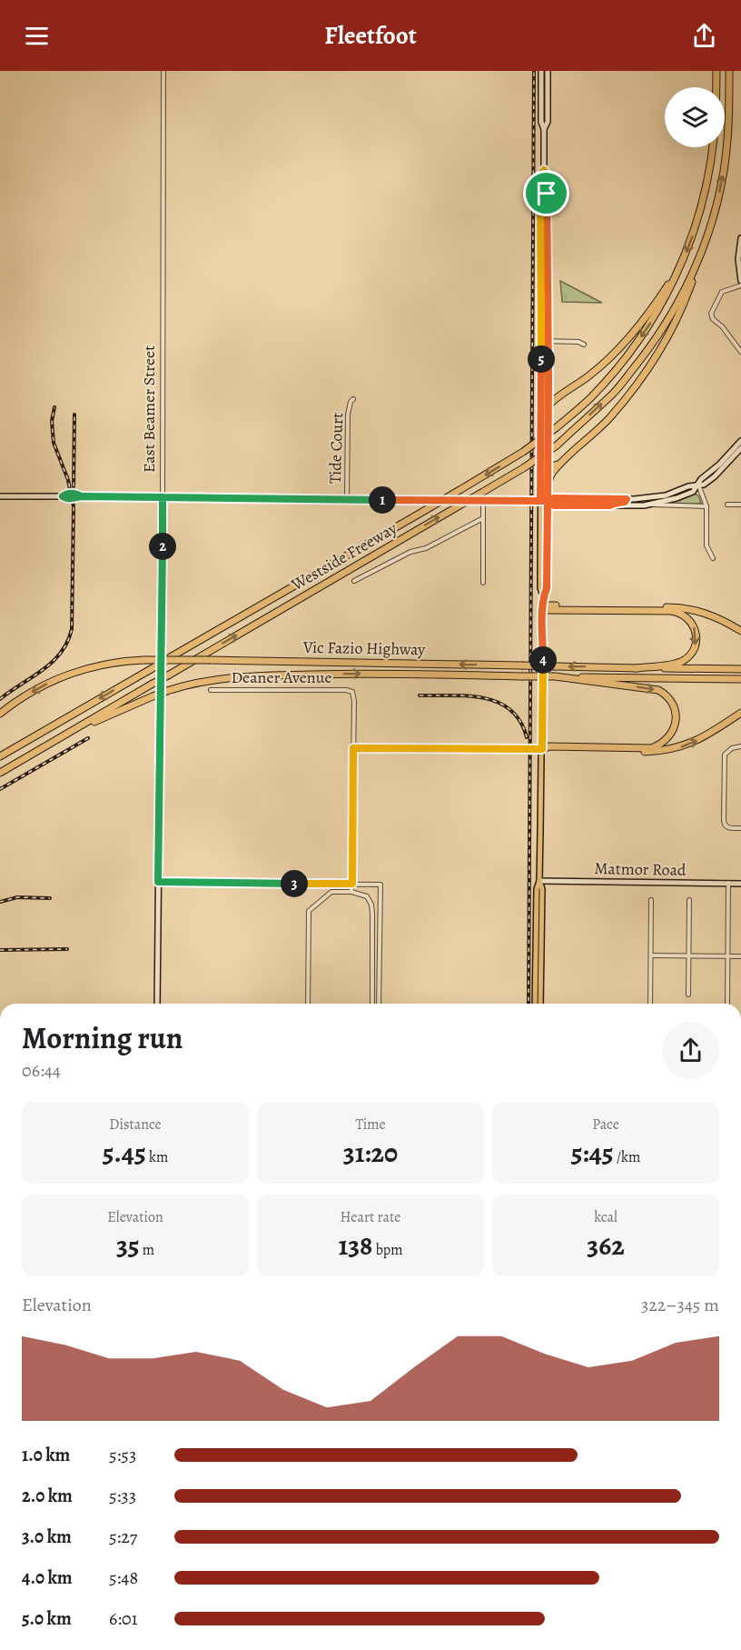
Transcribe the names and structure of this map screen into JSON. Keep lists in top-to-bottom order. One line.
{"streets":{"highway":["Westside Freeway","Vic Fazio Highway"],"street":["East Beamer Street","Tide Court","Deaner Avenue","Matmor Road"]},"crossings":[["Westside Freeway","Vic Fazio Highway"]],"page":{"header":"Fleetfoot","pins":["5","1","2","4","3"],"heading":["Morning run","06:44"],"stats":[["Distance","5.45 km"],["Time","31:20"],["Pace","5:45 /km"],["Elevation","35 m"],["Heart rate","138 bpm"],["kcal","362"]],"chart":["Elevation","322–345 m"],"list":[{"name":"1.0 km","note":"5:53"},{"name":"2.0 km","note":"5:33"},{"name":"3.0 km","note":"5:27"},{"name":"4.0 km","note":"5:48"},{"name":"5.0 km","note":"6:01"}]}}
